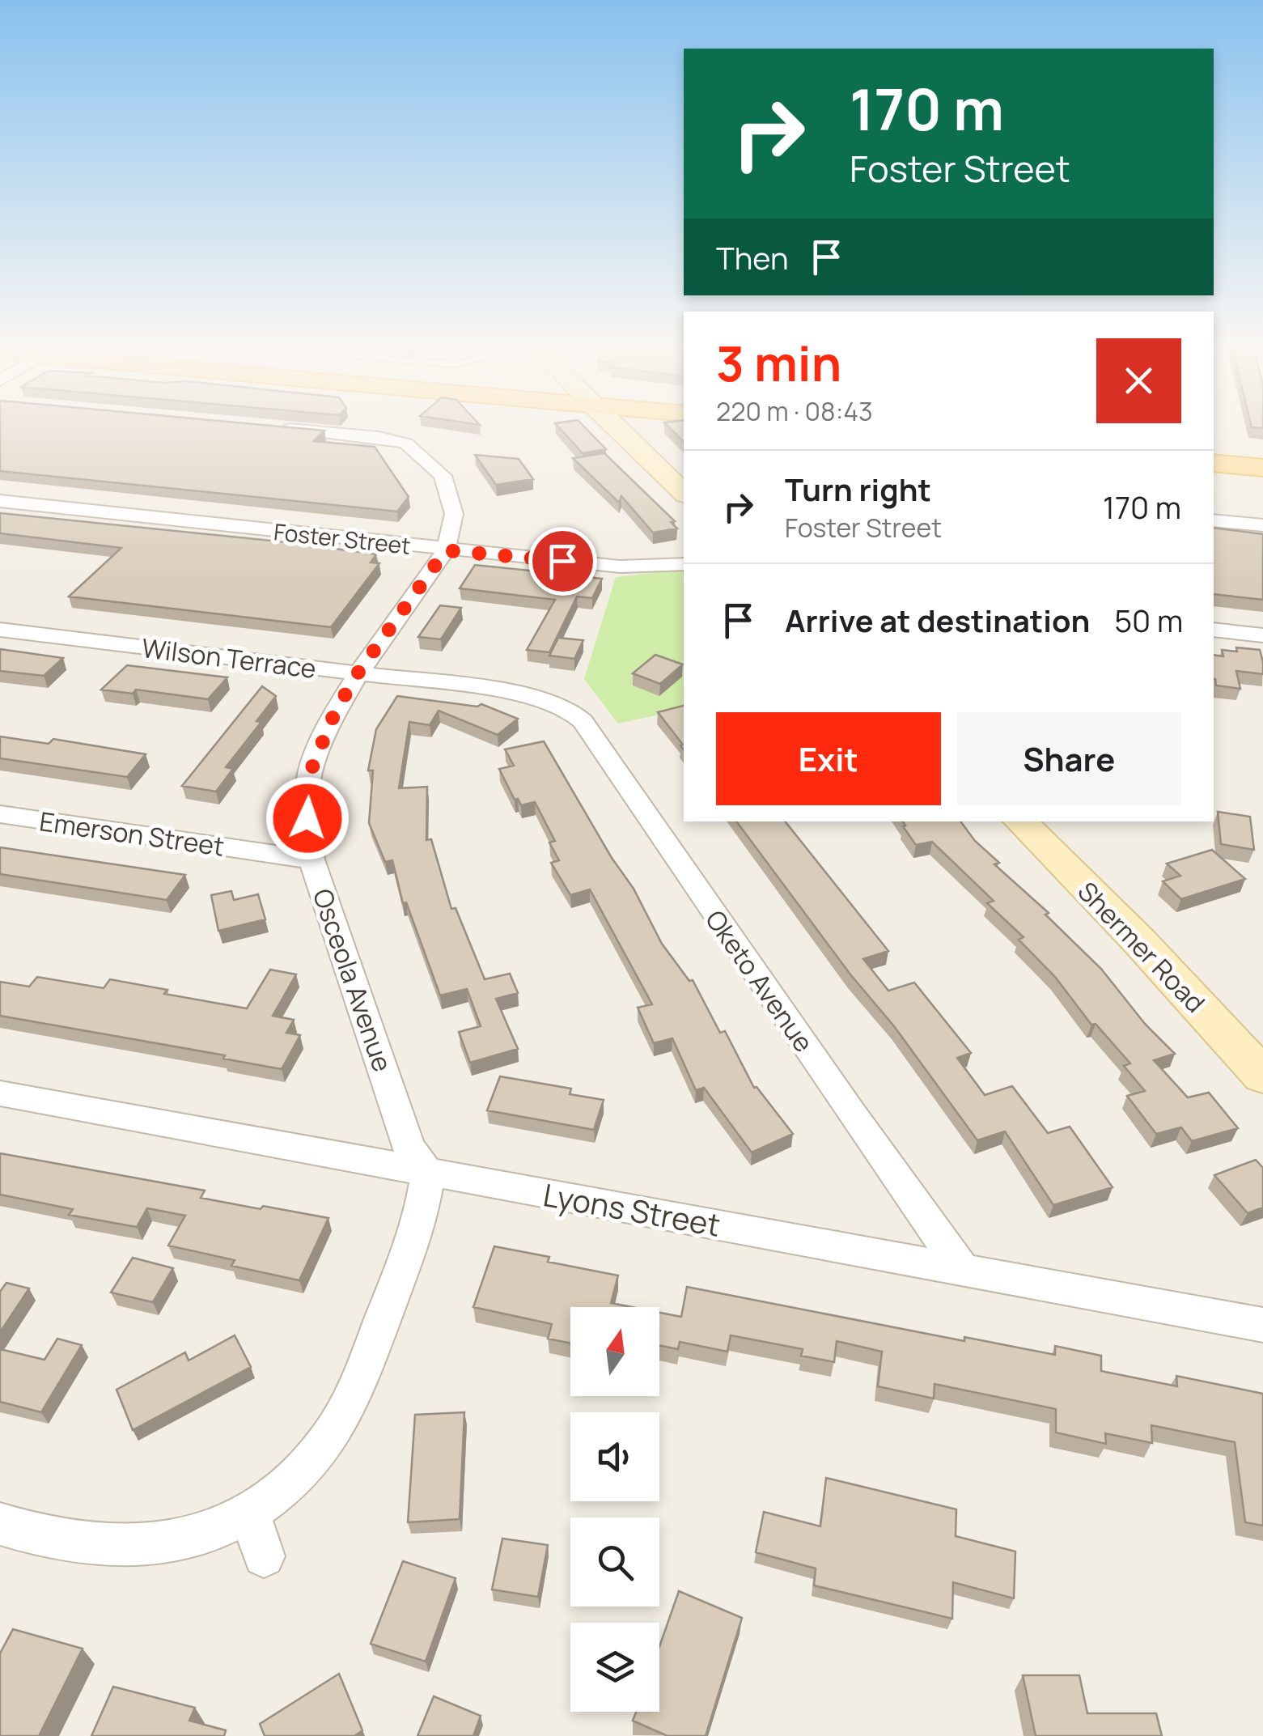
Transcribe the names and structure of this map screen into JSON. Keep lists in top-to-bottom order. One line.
{"streets":{"main road":["Shermer Road"],"street":["Foster Street","Wilson Terrace","Emerson Street","Osceola Avenue","Oketo Avenue","Lyons Street"]},"crossings":[["Foster Street","Osceola Avenue"],["Wilson Terrace","Osceola Avenue"],["Wilson Terrace","Oketo Avenue"],["Emerson Street","Osceola Avenue"],["Osceola Avenue","Lyons Street"],["Oketo Avenue","Lyons Street"]],"north":"top","page":{"turn":["170 m","Foster Street"],"then":"Then","heading":["3 min","220 m · 08:43"],"list":[{"name":"Turn right","note":"Foster Street","value":"170 m"},{"name":"Arrive at destination","value":"50 m"}],"buttons":["Exit","Share"]}}
